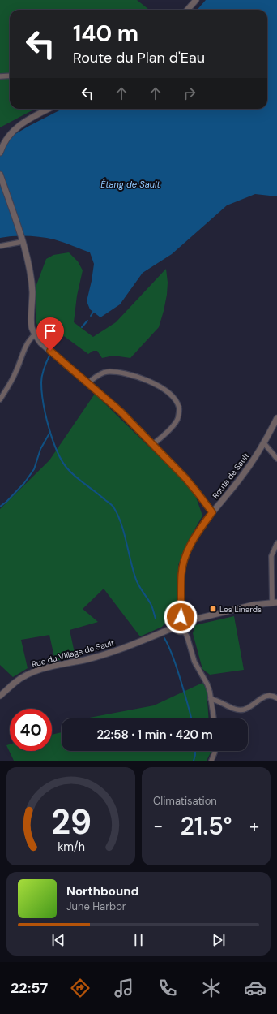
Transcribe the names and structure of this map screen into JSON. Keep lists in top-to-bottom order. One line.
{"streets":{"street":["Route de Sault","Rue du Village de Sault"]},"crossings":[["Route de Sault","Rue du Village de Sault"]],"water":["Étang de Sault"],"places":{"transit":["Les Linards"]},"page":{"turn":["140 m","Route du Plan d'Eau"],"limit":"40","trip":"22:58 · 1 min · 420 m","tile":"Climatisation","heat":["−","21.5°","+"],"song":["Northbound","June Harbor"],"tabs":"22:57","gauge":["29","km/h"]}}
